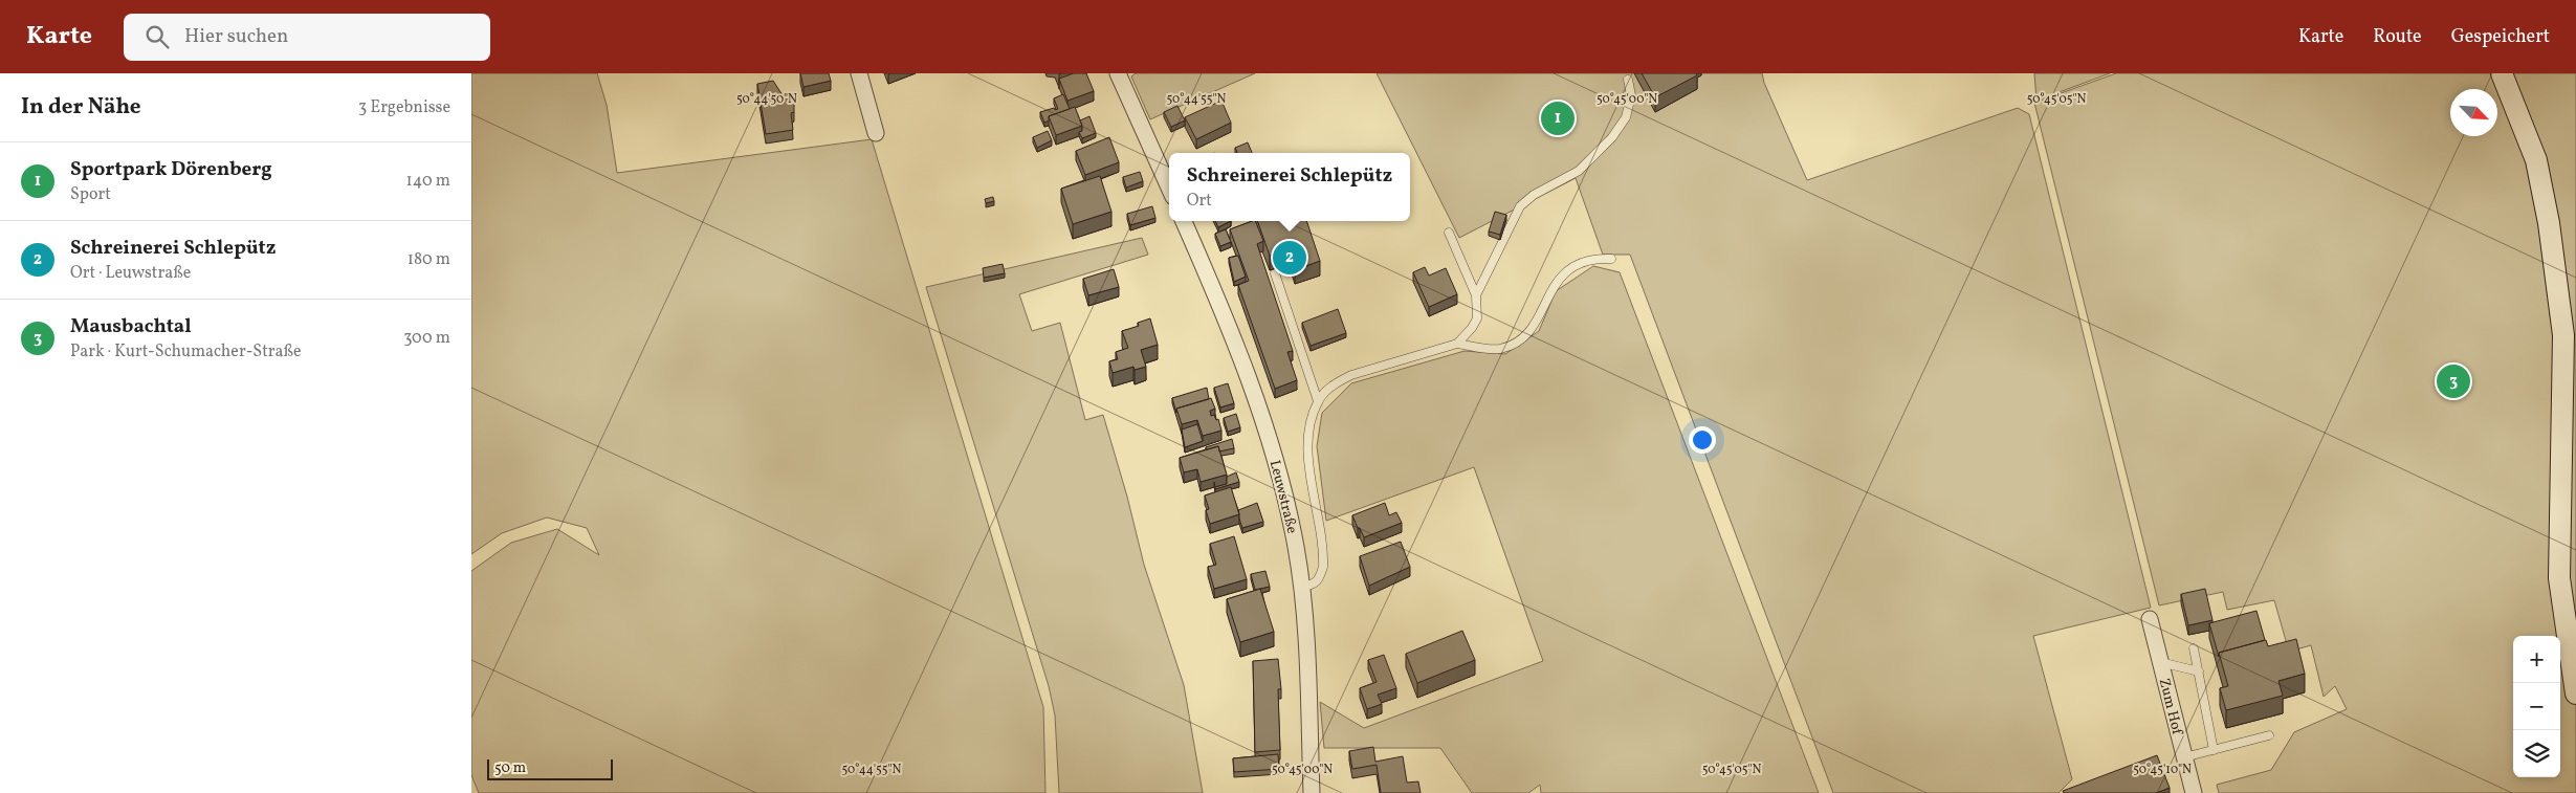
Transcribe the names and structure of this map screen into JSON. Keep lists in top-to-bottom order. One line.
{"streets":{"street":["Leuwstraße","Zum Hof"]},"scale_bar":"50 m","north":"bottom right","page":{"header":"Karte","search":"Hier suchen","nav":["Karte","Route","Gespeichert"],"heading":["In der Nähe","3 Ergebnisse"],"pins":["1","2","3"],"list":[{"mark":"1","name":"Sportpark Dörenberg","note":"Sport","value":"140 m"},{"mark":"2","name":"Schreinerei Schlepütz","note":"Ort · Leuwstraße","value":"180 m"},{"mark":"3","name":"Mausbachtal","note":"Park · Kurt-Schumacher-Straße","value":"300 m"}],"popup":["Schreinerei Schlepütz","Ort"],"map_buttons":["+","−"],"scale":"50 m"},"coordinates":["50°44'55\"N","50°45'00\"N","50°45'05\"N","50°44'50\"N","50°45'10\"N"]}
